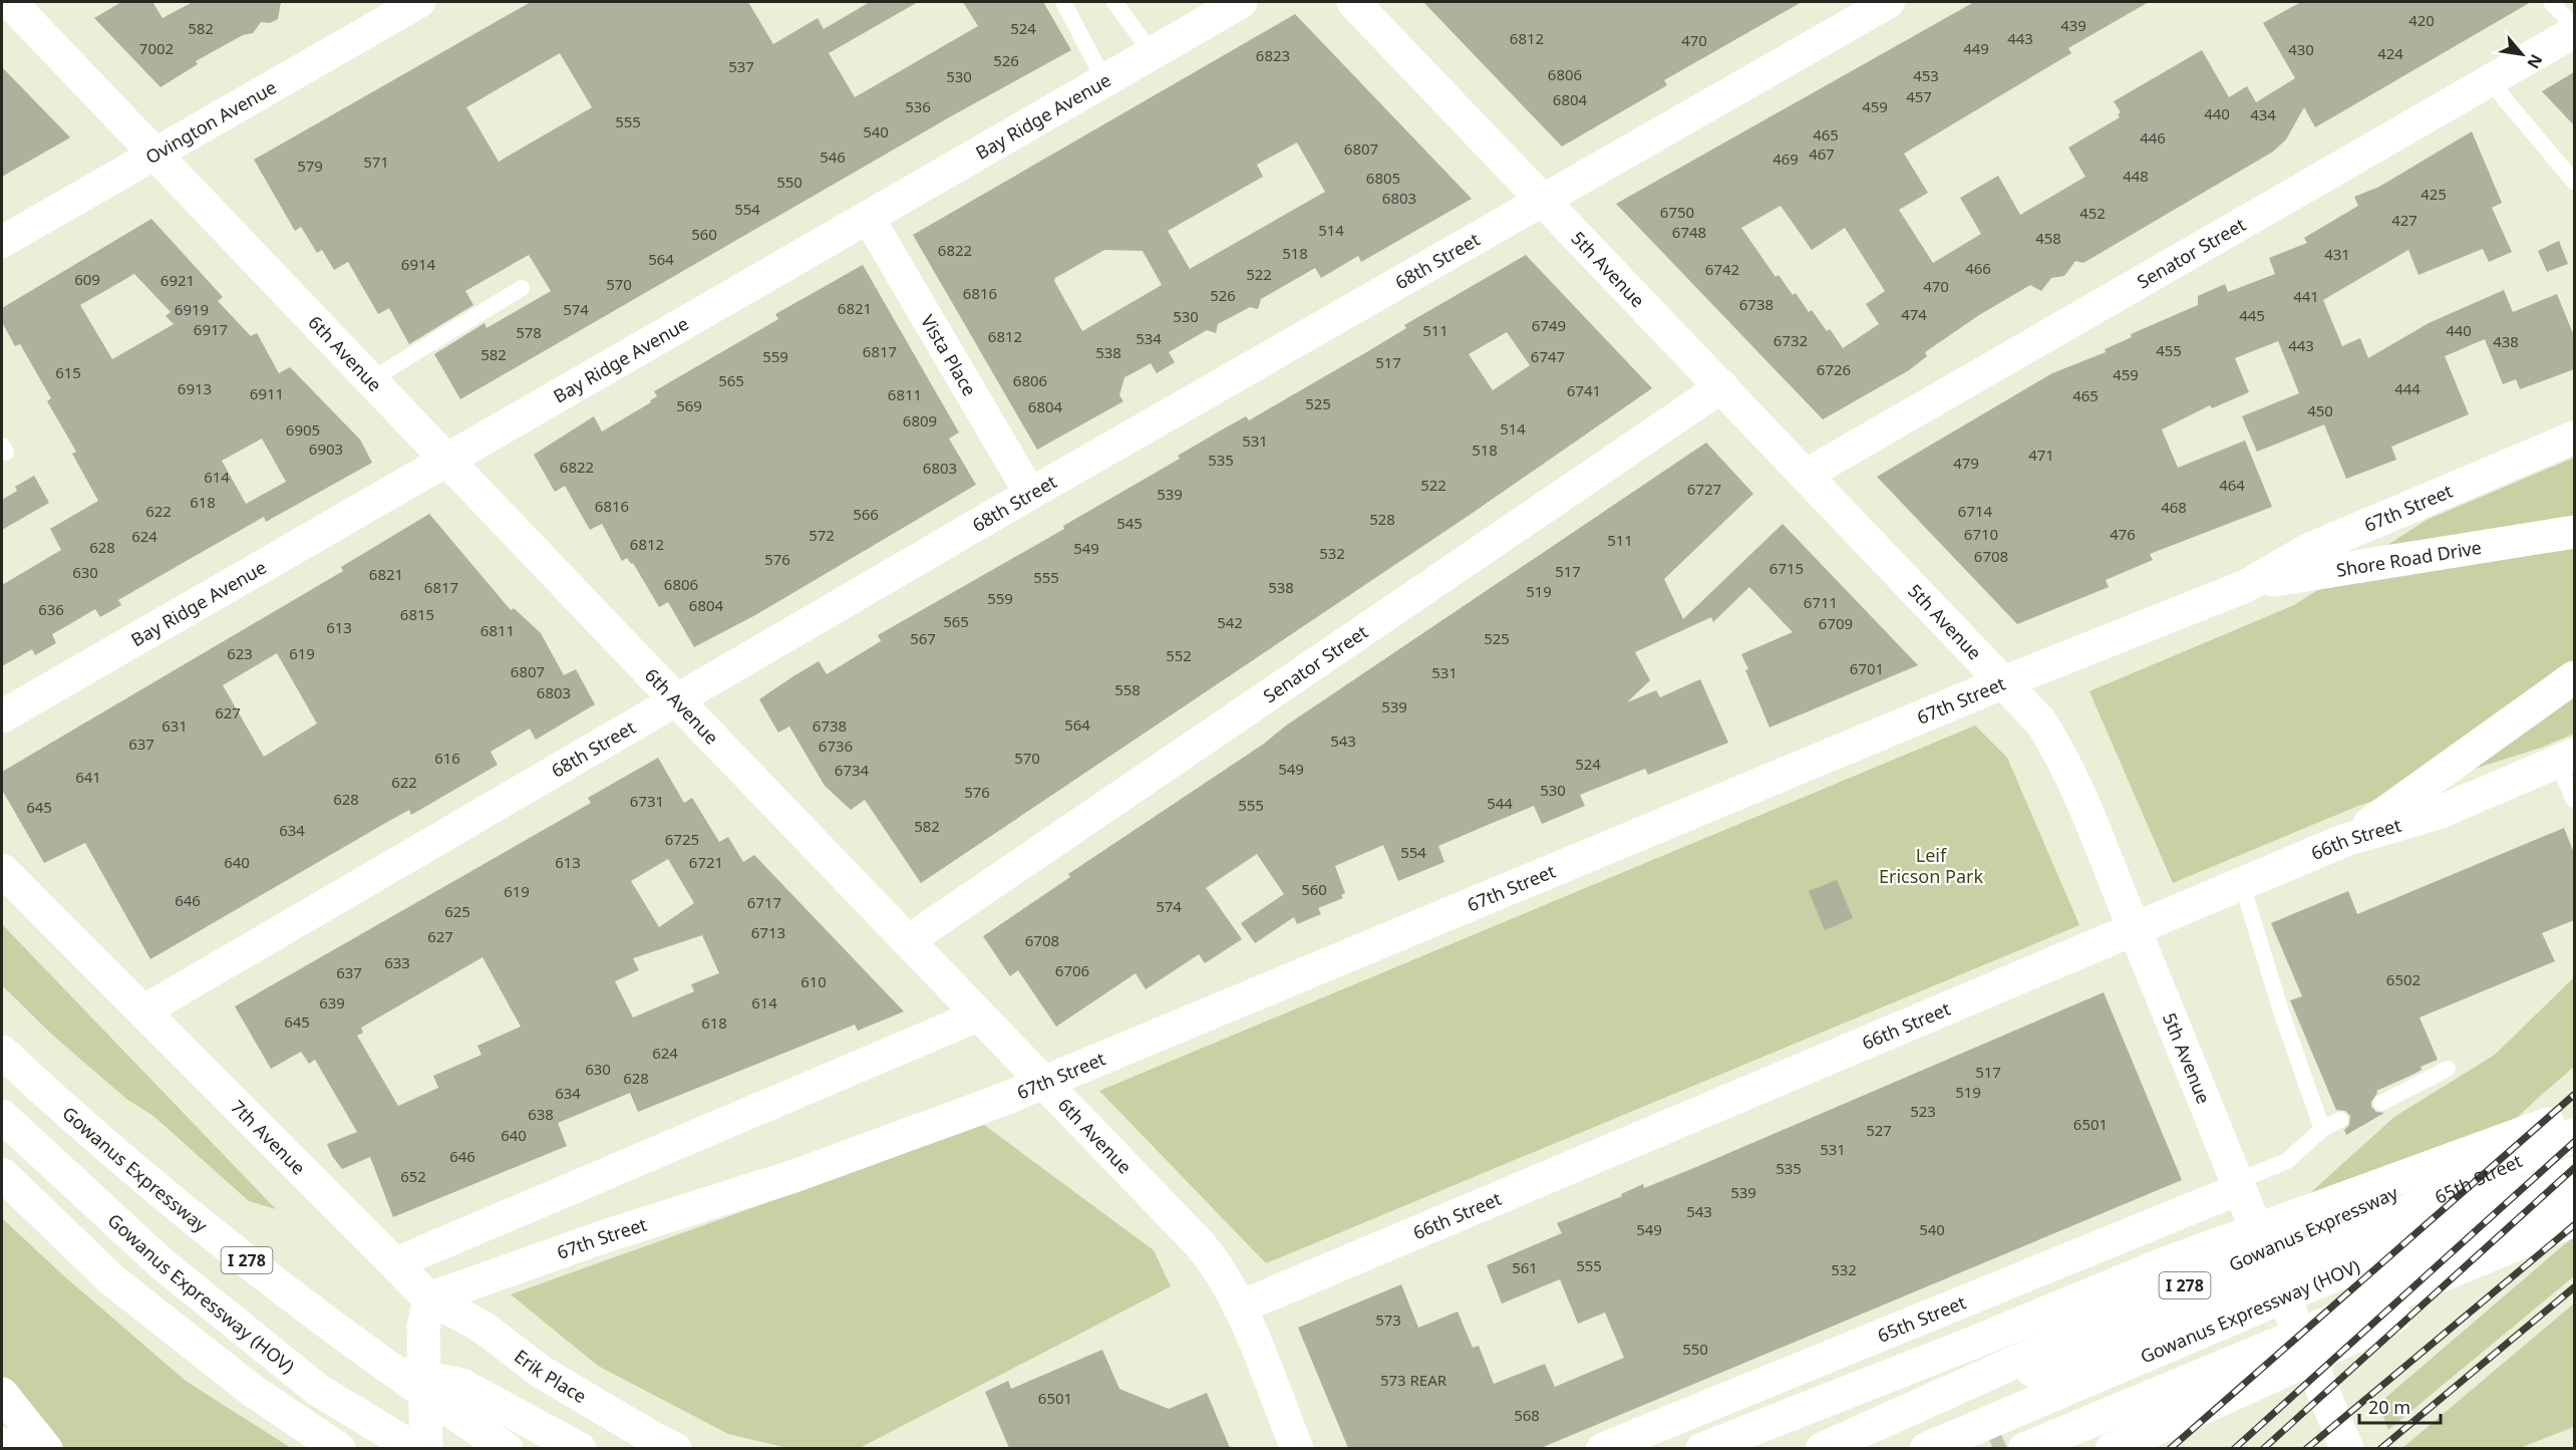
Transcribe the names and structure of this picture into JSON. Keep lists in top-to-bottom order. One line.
{"streets":{"main road":["Bay Ridge Avenue","5th Avenue","6th Avenue","67th Street","Shore Road Drive","66th Street","7th Avenue","Gowanus Expressway","65th Street","I 278","Gowanus Expressway (HOV)","Erik Place"],"street":["Ovington Avenue","Senator Street","68th Street","Vista Place"]},"crossings":[["Bay Ridge Avenue","6th Avenue"],["Bay Ridge Avenue","Vista Place"],["Ovington Avenue","6th Avenue"],["Senator Street","5th Avenue"],["Senator Street","6th Avenue"],["68th Street","5th Avenue"],["68th Street","6th Avenue"],["68th Street","Vista Place"],["68th Street","7th Avenue"],["5th Avenue","67th Street"],["5th Avenue","66th Street"],["5th Avenue","65th Street"],["6th Avenue","67th Street"],["6th Avenue","66th Street"],["67th Street","Shore Road Drive"],["67th Street","7th Avenue"],["67th Street","Erik Place"],["7th Avenue","Erik Place"],["Gowanus Expressway","65th Street"]],"parks":["Leif Ericson Park"],"house_numbers":["420","439","582","524","6812","443","470","7002","449","430","424","6823","526","537","6806","453","530","457","6804","536","459","440","434","555","540","465","446","6807","467","546","469","571","579","448","6805","550","425","6803","554","6750","452","427","514","6748","560","458","6822","518","431","564","6914","466","6742","522","609","6921","570","470","6816","526","441","6738","6821","6919","574","474","445","530","6749","6917","511","440","578","6812","534","6732","438","443","455","6817","538","582","559","6747","517","6726","615","459","565","6806","6913","444","6741","6911","6811","465","525","569","6804","450","6809","514","6905","531","6903","518","471","535","479","6822","6803","614","522","464","6727","539","618","6816","468","622","6714","566","528","545","6710","476","572","624","511","6812","628","549","532","6708","576","6715","517","630","6821","555","6806","6817","538","519","559","6711","6804","636","6815","565","542","6709","613","6811","567","525","623","619","552","6701","6807","531","558","6803","539","627","564","631","6738","543","637","6736","616","570","524","549","6734","641","622","530","576","628","6731","544","555","645","582","634","6725","554","640","613","6721","560","619","646","6717","574","625","6713","627","6708","633","6706","637","6502","610","639","614","645","618","624","630","517","628","519","634","523","638","6501","527","640","531","646","535","652","539","543","549","540","555","561","532","573","550","573 REAR","6501","568"],"scale_bar":"20 m","north":"bottom right"}
